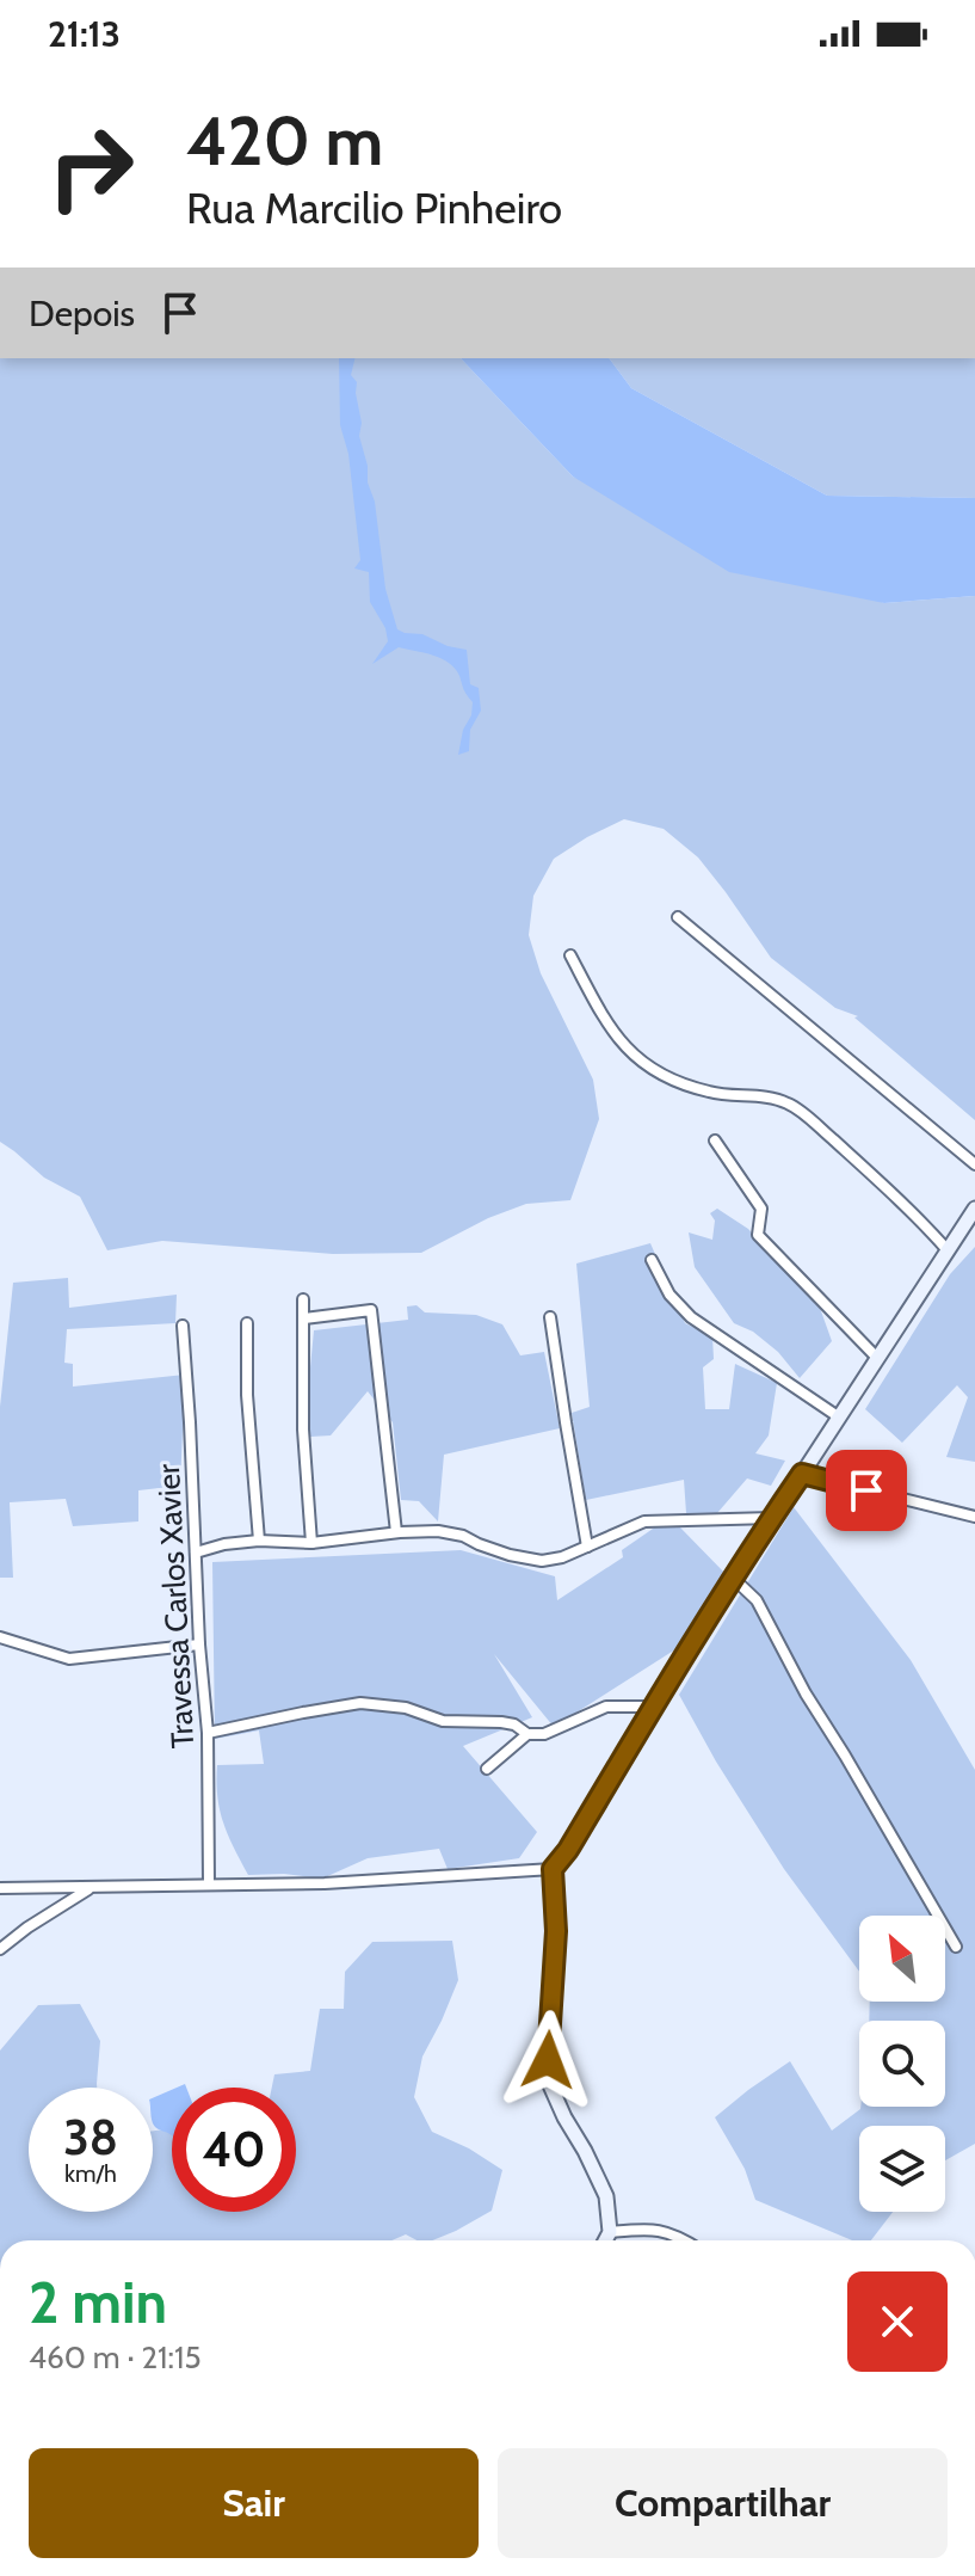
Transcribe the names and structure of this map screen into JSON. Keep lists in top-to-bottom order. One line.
{"streets":{"street":["Travessa Carlos Xavier"]},"north":"top left","page":{"status":"21:13","turn":["420 m","Rua Marcilio Pinheiro"],"then":"Depois","speed":"38 km/h","limit":"40","heading":["2 min","460 m · 21:15"],"buttons":["Sair","Compartilhar"]}}
